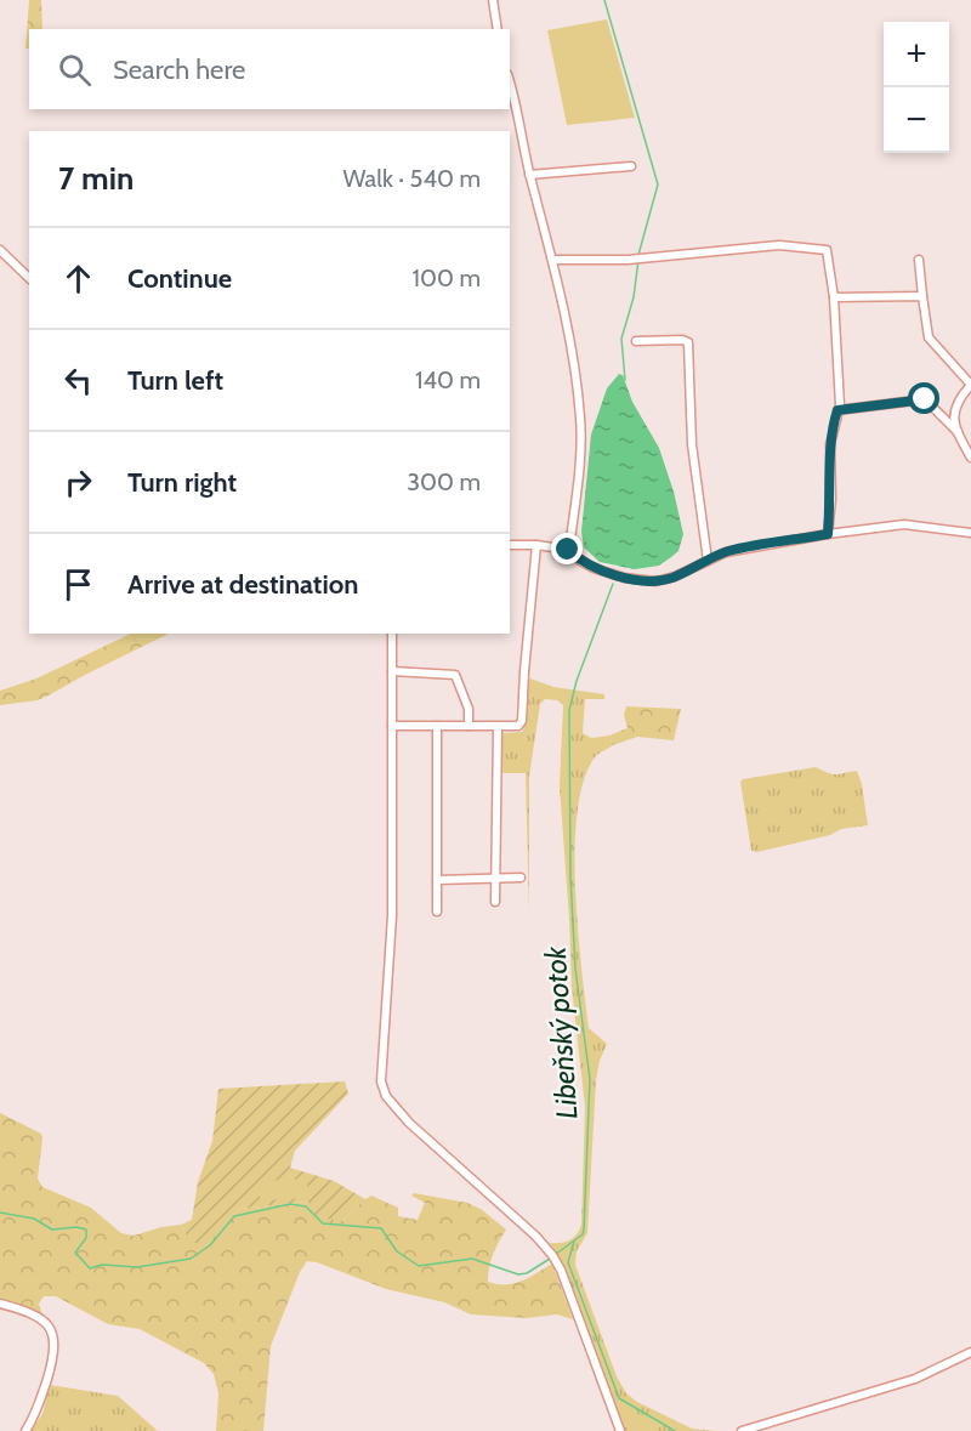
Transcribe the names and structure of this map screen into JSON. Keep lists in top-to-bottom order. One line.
{"water":["Libeňský potok"],"page":{"map_buttons":["+","−"],"search":"Search here","heading":["7 min","Walk · 540 m"],"list":[["Continue","100 m"],["Turn left","140 m"],["Turn right","300 m"],"Arrive at destination"]}}
